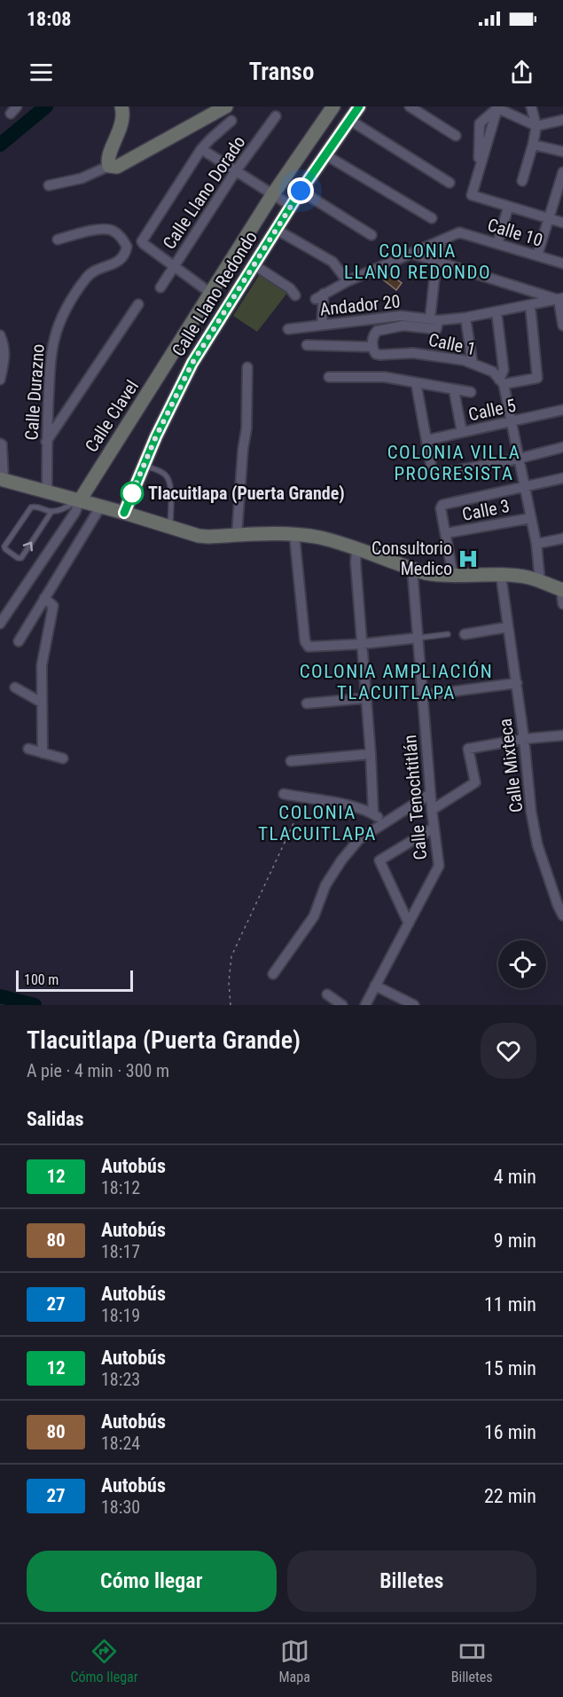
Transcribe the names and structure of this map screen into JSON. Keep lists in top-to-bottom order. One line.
{"streets":{"street":["Calle Llano Dorado","Calle 10","Calle Llano Redondo","Andador 20","Calle 1","Calle Durazno","Calle 5","Calle Clavel","Calle 3","Calle Mixteca","Calle Tenochtitlán"]},"crossings":[["Calle Llano Redondo","Calle Clavel"]],"districts":["COLONIA LLANO REDONDO","COLONIA VILLA PROGRESISTA","COLONIA AMPLIACIÓN TLACUITLAPA","COLONIA TLACUITLAPA"],"places":{"other":["Tlacuitlapa (Puerta Grande)"],"hospital":["Consultorio Medico"]},"lines":["bus line 12"],"scale_bar":"100 m","page":{"status":"18:08","header":"Transo","scale":"100 m","heading":[["Tlacuitlapa (Puerta Grande)","A pie · 4 min · 300 m"],"Salidas"],"list":[{"mark":"12","name":"Autobús","note":"18:12","value":"4 min"},{"mark":"80","name":"Autobús","note":"18:17","value":"9 min"},{"mark":"27","name":"Autobús","note":"18:19","value":"11 min"},{"mark":"12","name":"Autobús","note":"18:23","value":"15 min"},{"mark":"80","name":"Autobús","note":"18:24","value":"16 min"},{"mark":"27","name":"Autobús","note":"18:30","value":"22 min"}],"buttons":["Cómo llegar","Billetes"],"tabs":["Cómo llegar","Mapa","Billetes"]}}
